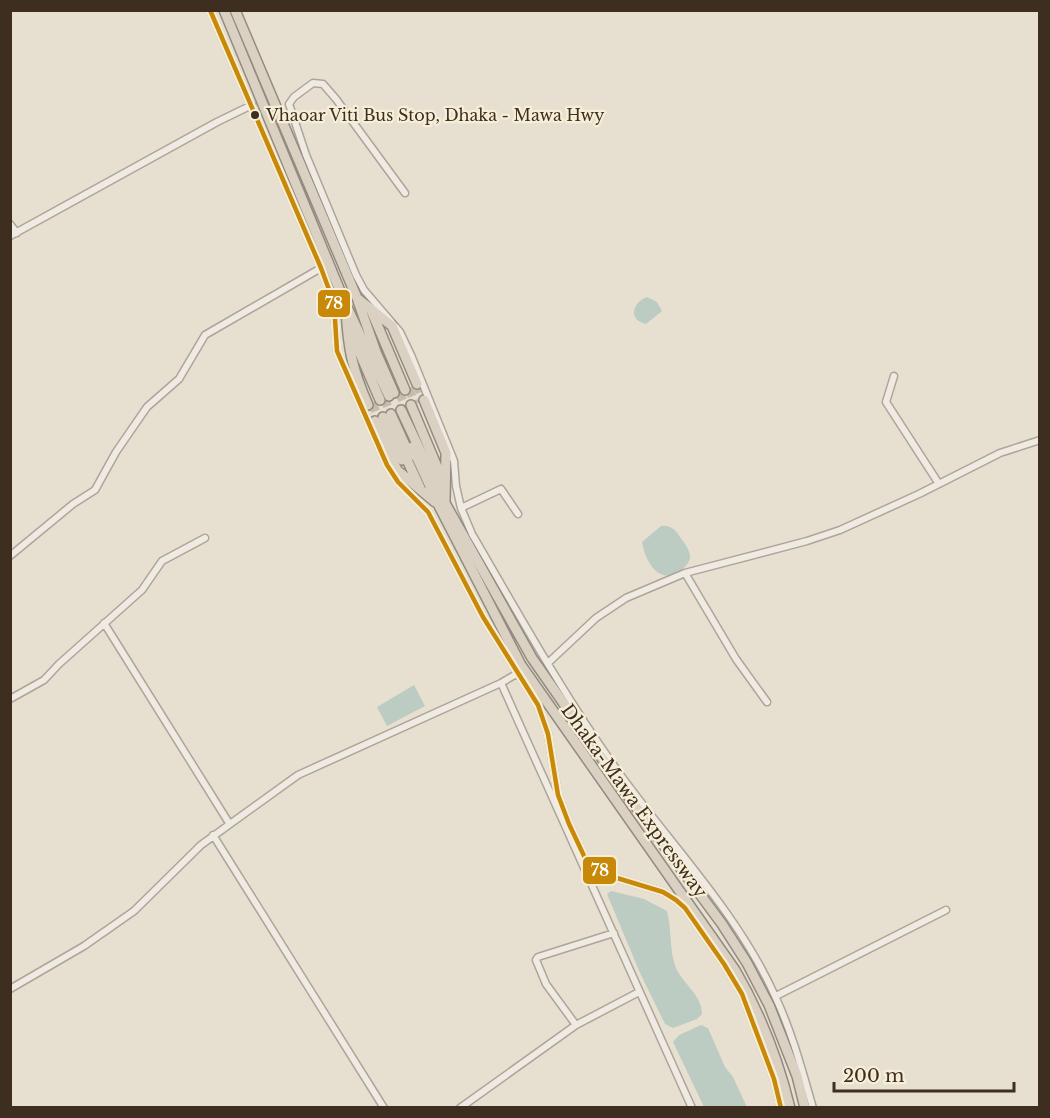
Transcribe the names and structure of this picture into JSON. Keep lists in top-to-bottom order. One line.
{"streets":{"highway":["Dhaka-Mawa Expressway"]},"places":["Vhaoar Viti Bus Stop, Dhaka - Mawa Hwy"],"lines":["transit line 78"],"scale_bar":"200 m"}
